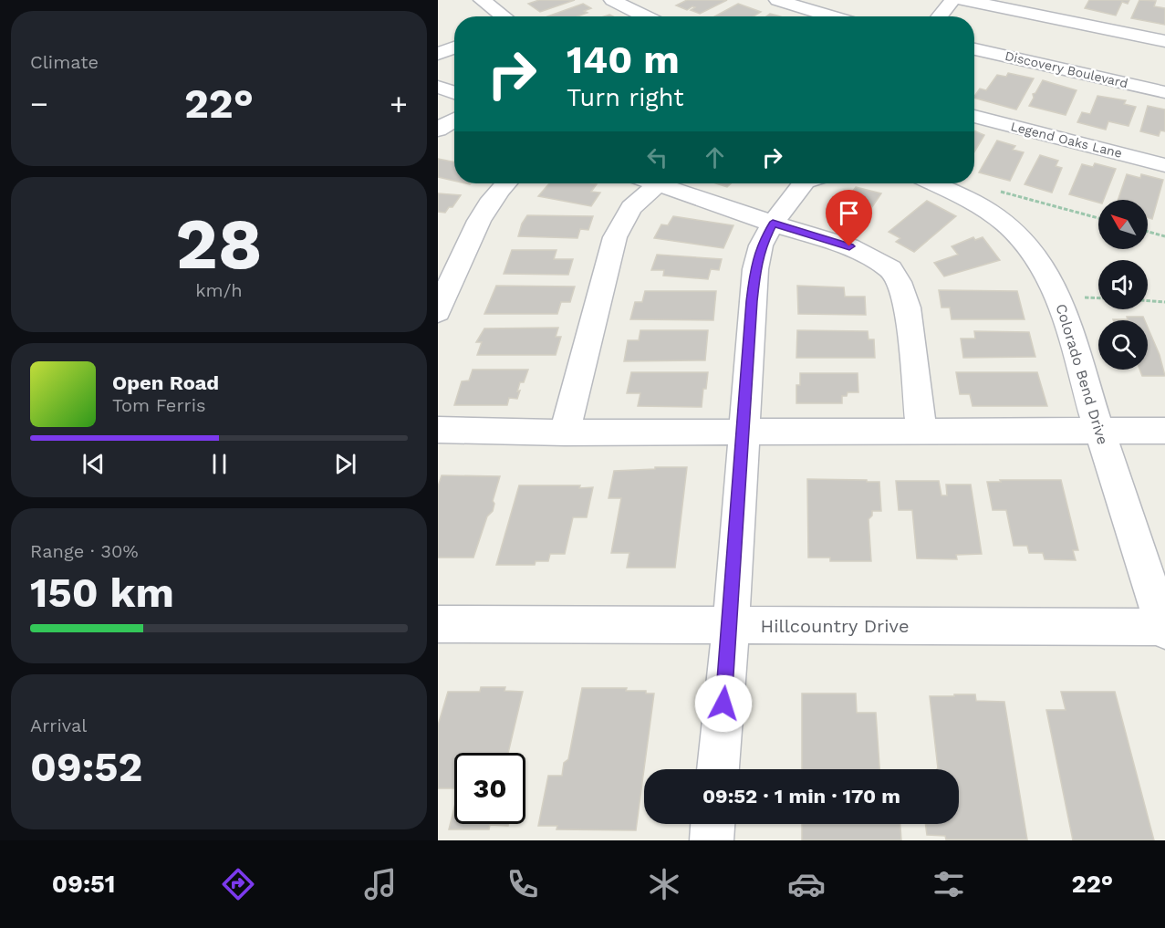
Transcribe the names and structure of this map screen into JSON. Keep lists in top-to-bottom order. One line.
{"streets":{"street":["Discovery Boulevard","Legend Oaks Lane","Colorado Bend Drive","Hillcountry Drive"]},"crossings":[["Colorado Bend Drive","Hillcountry Drive"]],"north":"top left","page":{"tile":["Climate",["28","km/h"],["Range · 30%","150 km"],["Arrival","09:52"]],"turn":["140 m","Turn right"],"heat":["−","22°","+"],"song":["Open Road","Tom Ferris"],"limit":"30","trip":"09:52 · 1 min · 170 m","tabs":["09:51","22°"]}}
